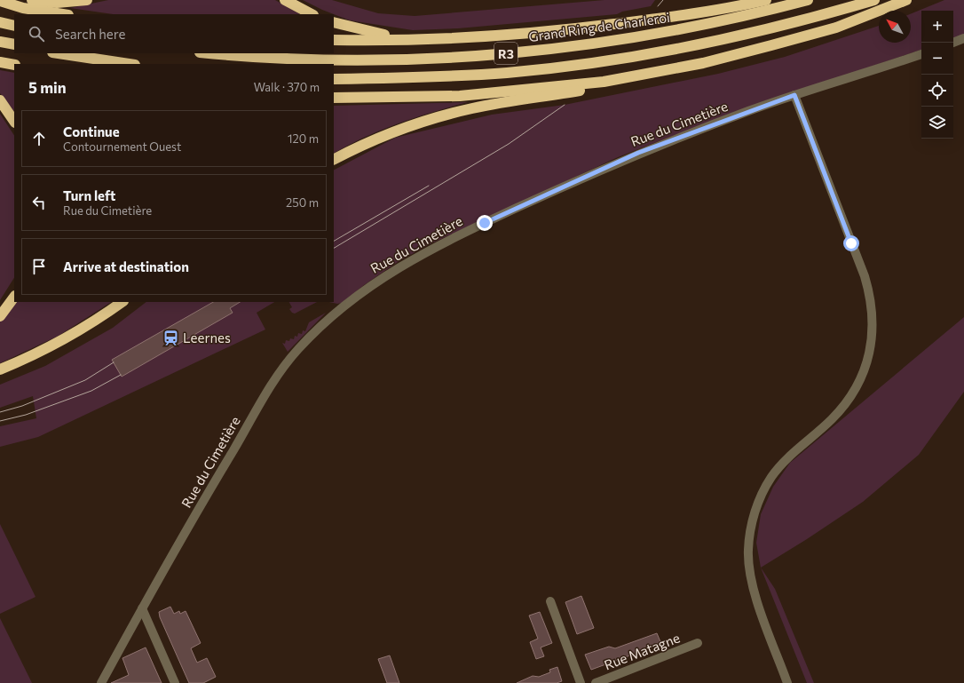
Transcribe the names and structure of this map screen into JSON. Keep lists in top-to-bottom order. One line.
{"streets":{"highway":["Grand Ring de Charleroi","R3"],"street":["Rue du Cimetière","Rue Matagne"]},"places":{"station":["Leernes"]},"north":"top left","page":{"map_buttons":["+","−"],"search":"Search here","heading":["5 min","Walk · 370 m"],"list":[["Continue","Contournement Ouest","120 m"],["Turn left","Rue du Cimetière","250 m"],"Arrive at destination"]}}
